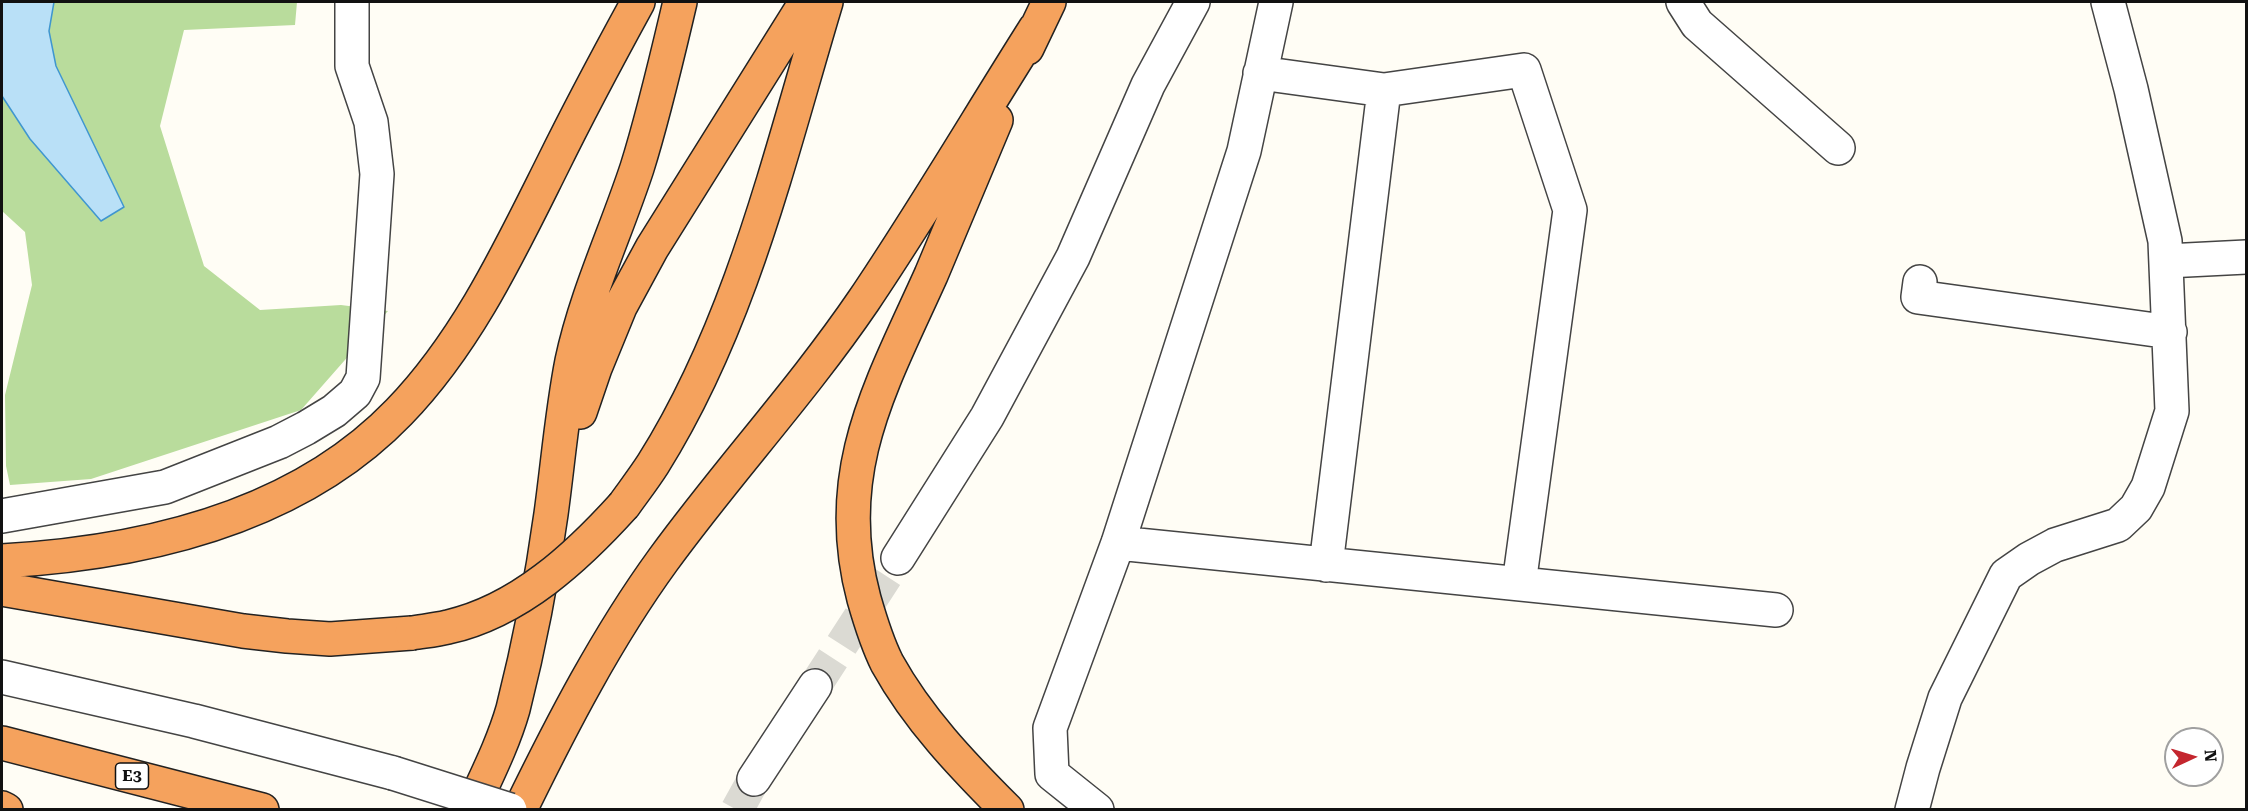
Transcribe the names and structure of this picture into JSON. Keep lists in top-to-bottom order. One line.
{"streets":{"highway":["E3"]},"north":"right"}
